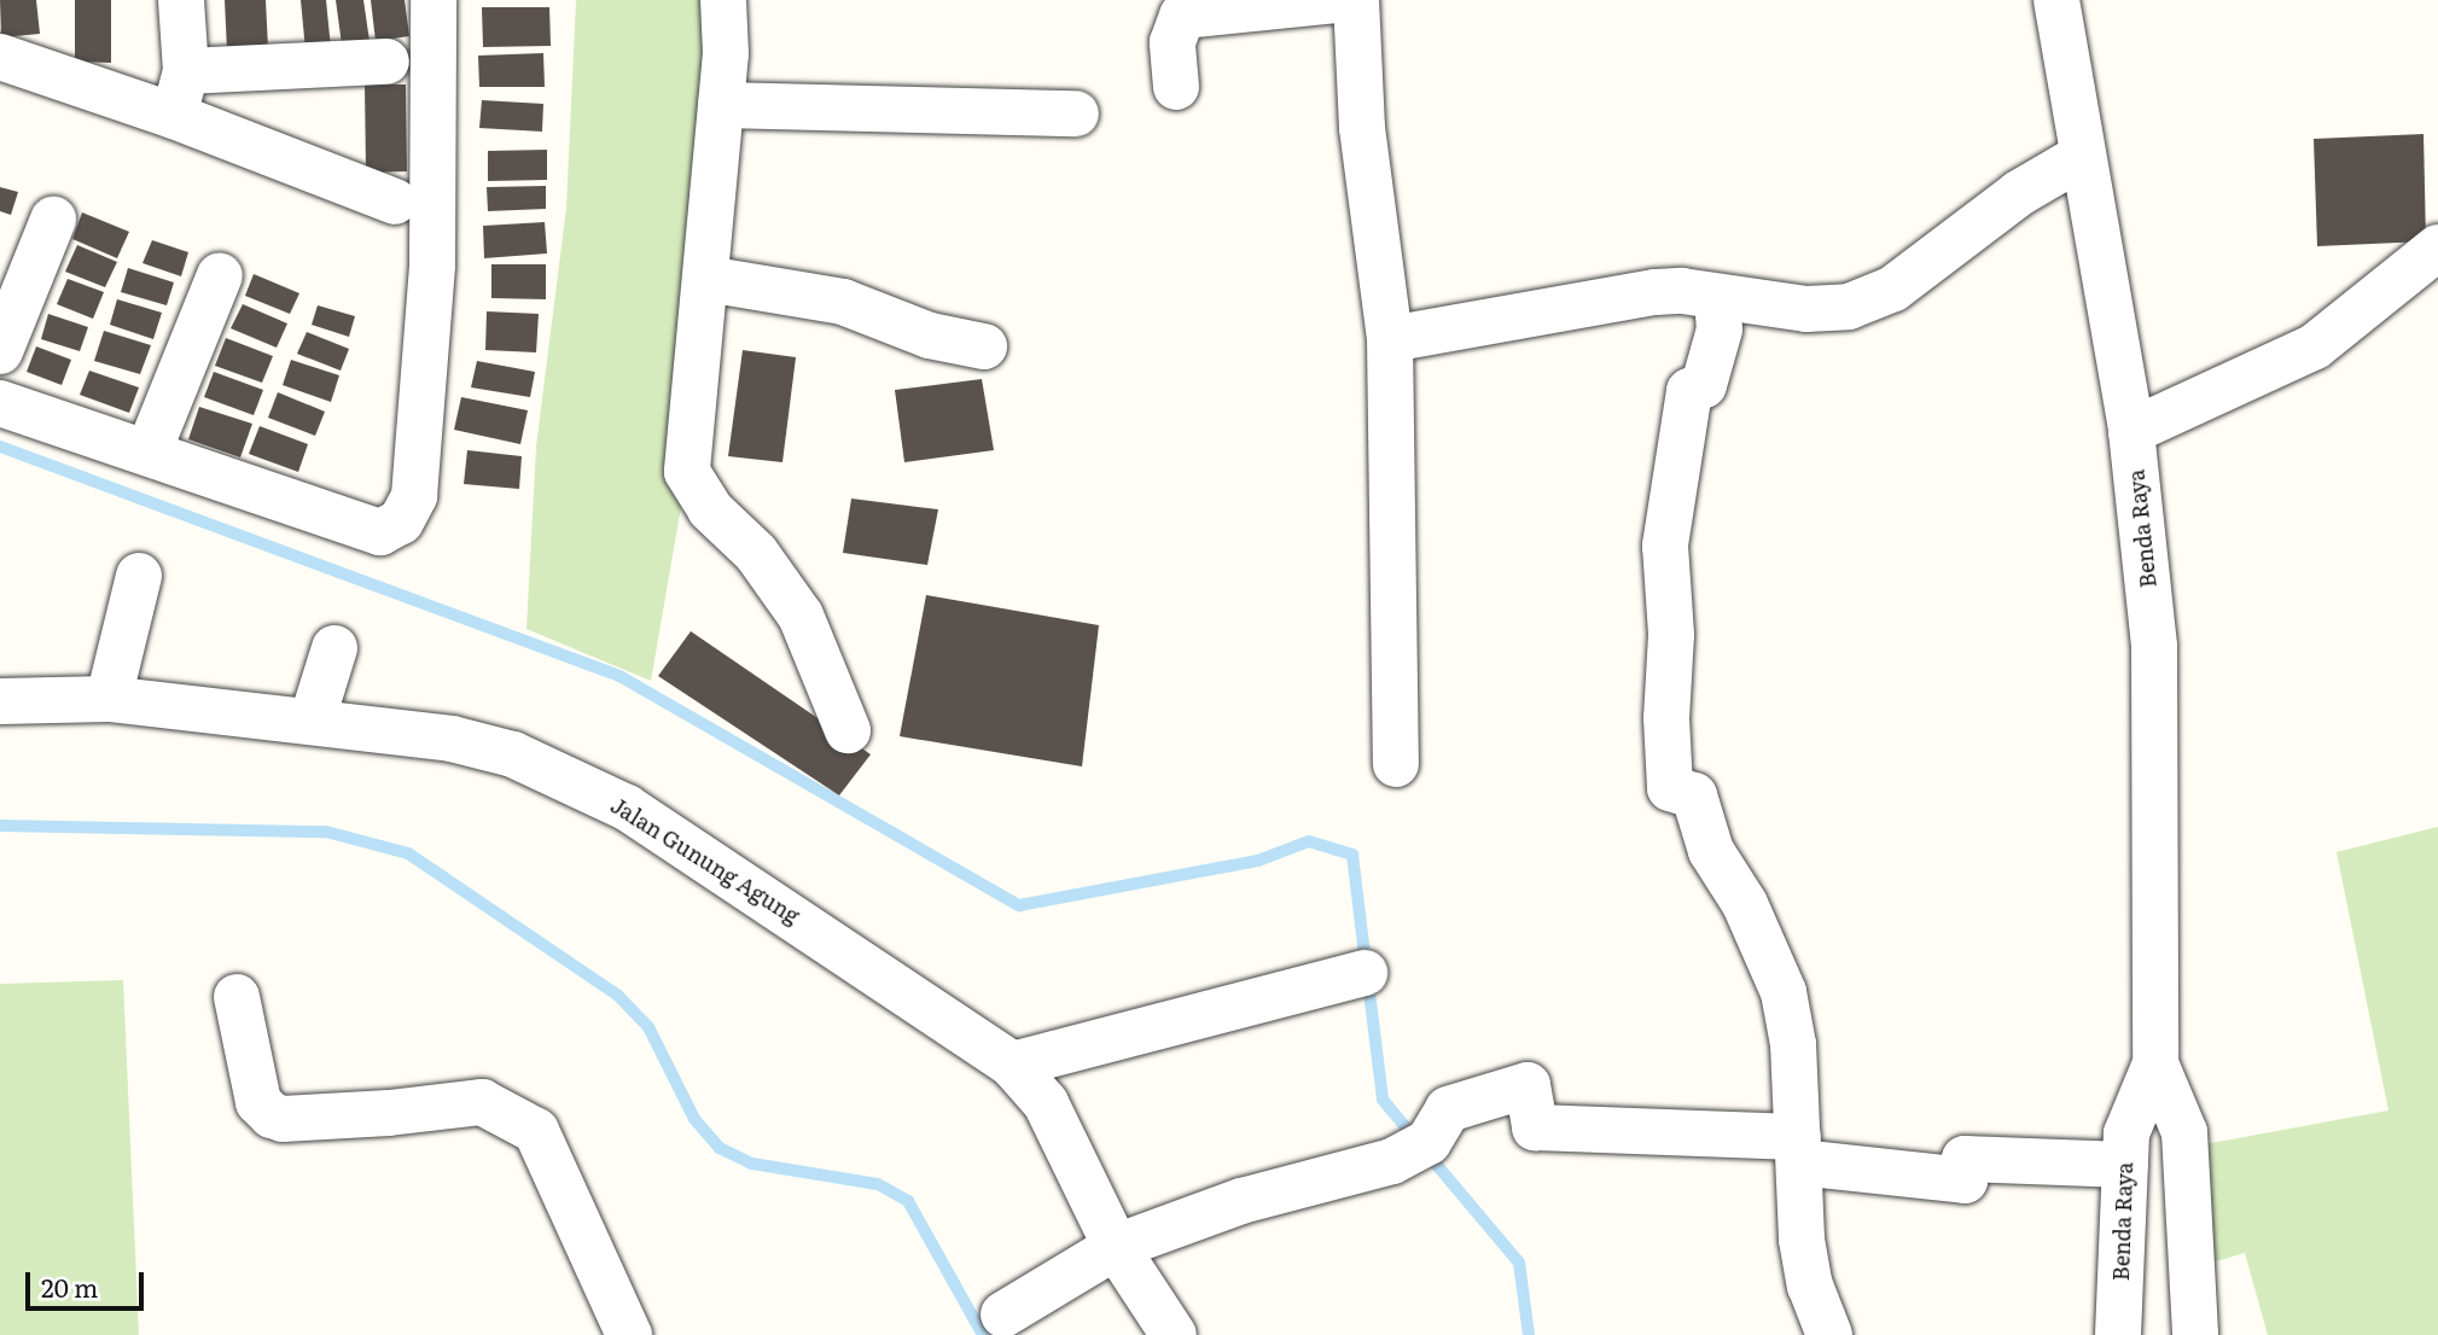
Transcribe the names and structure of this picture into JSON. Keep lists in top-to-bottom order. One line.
{"streets":{"street":["Benda Raya","Jalan Gunung Agung"]},"scale_bar":"20 m"}
